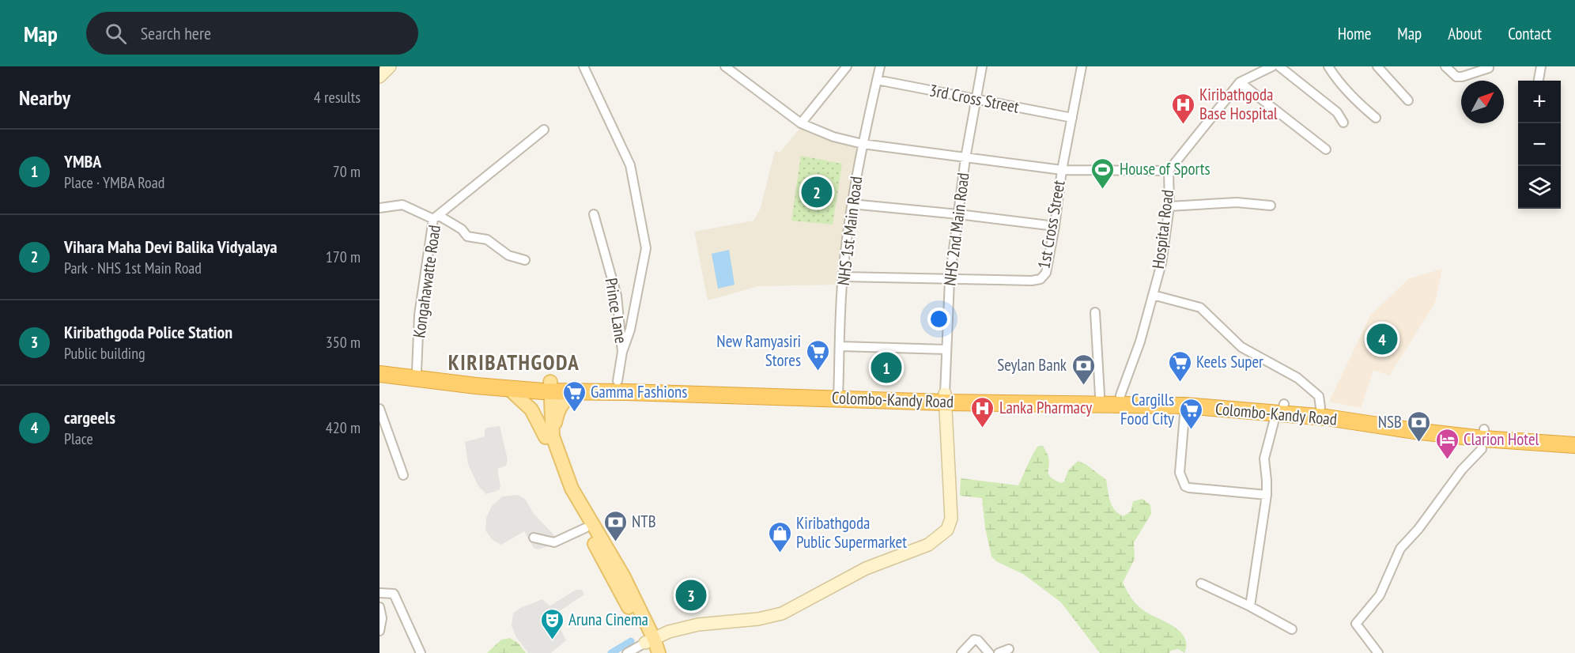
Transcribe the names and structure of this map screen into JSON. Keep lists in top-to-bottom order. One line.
{"streets":{"highway":["Colombo-Kandy Road"],"street":["3rd Cross Street","1st Cross Street","NHS 2nd Main Road","Hospital Road","NHS 1st Main Road","Kongahawatte Road","Prince Lane"]},"crossings":[["3rd Cross Street","1st Cross Street"],["3rd Cross Street","NHS 2nd Main Road"],["3rd Cross Street","NHS 1st Main Road"],["1st Cross Street","NHS 2nd Main Road"],["1st Cross Street","NHS 1st Main Road"],["NHS 2nd Main Road","Colombo-Kandy Road"],["Hospital Road","Colombo-Kandy Road"],["NHS 1st Main Road","Colombo-Kandy Road"],["Kongahawatte Road","Colombo-Kandy Road"],["Prince Lane","Colombo-Kandy Road"]],"districts":["KIRIBATHGODA"],"places":{"hospital":["Kiribathgoda Base Hospital","Lanka Pharmacy"],"sports":["House of Sports"],"supermarket":["New Ramyasiri Stores","Keels Super","Gamma Fashions","Cargills Food City"],"bank":["Seylan Bank","NSB","NTB"],"hotel":["Clarion Hotel"],"shop":["Kiribathgoda Public Supermarket"],"theatre":["Aruna Cinema"]},"north":"top right","page":{"header":"Map","search":"Search here","nav":["Home","Map","About","Contact"],"heading":["Nearby","4 results"],"map_buttons":["+","−"],"list":[{"mark":"1","name":"YMBA","note":"Place · YMBA Road","value":"70 m"},{"mark":"2","name":"Vihara Maha Devi Balika Vidyalaya","note":"Park · NHS 1st Main Road","value":"170 m"},{"mark":"3","name":"Kiribathgoda Police Station","note":"Public building","value":"350 m"},{"mark":"4","name":"cargeels","note":"Place","value":"420 m"}],"pins":["2","4","1","3"]}}
